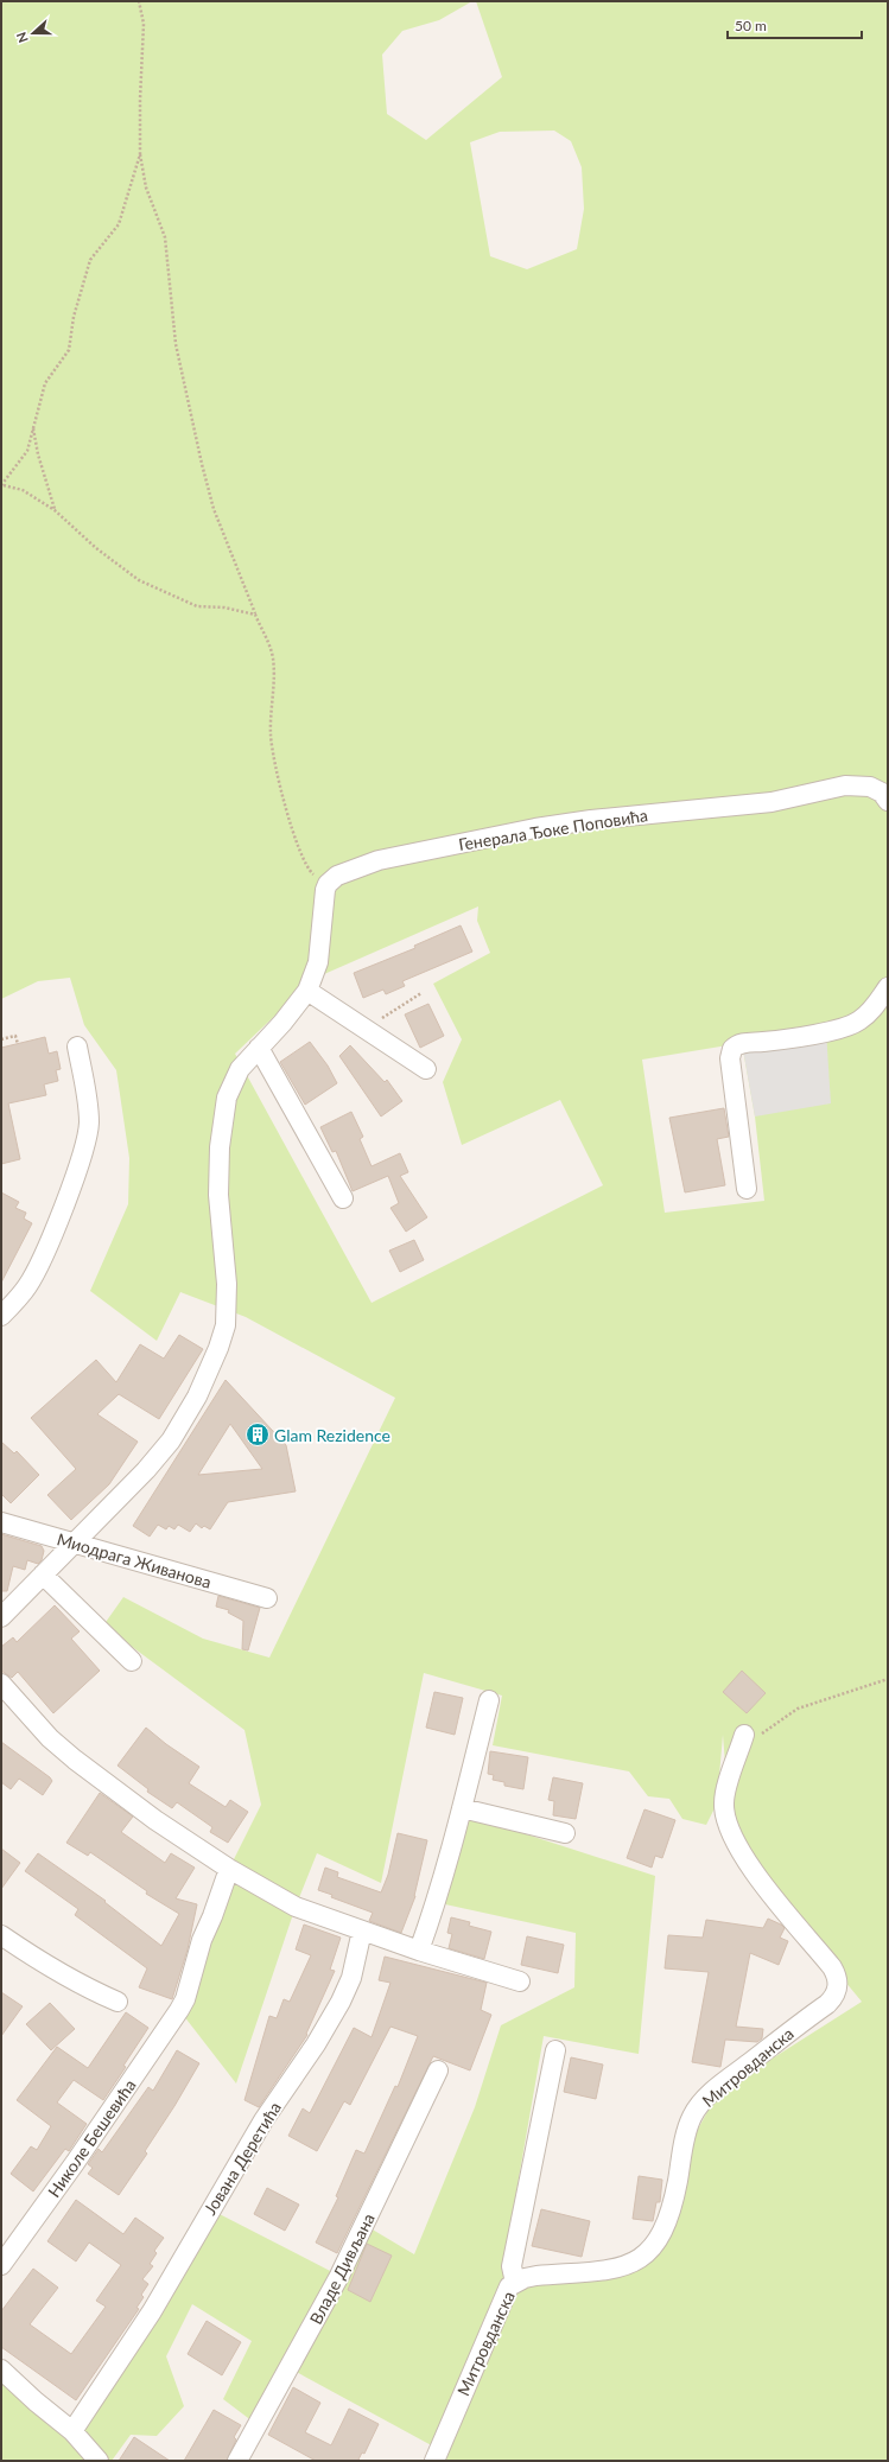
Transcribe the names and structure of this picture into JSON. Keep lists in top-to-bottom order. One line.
{"streets":{"street":["Генерала Ђоке Поповића","Миодрага Живанова","Митровданска","Николе Бешевића","Јована Деретића","Владе Дивљана"]},"places":{"building":["Glam Rezidence"]},"scale_bar":"50 m","north":"left"}
